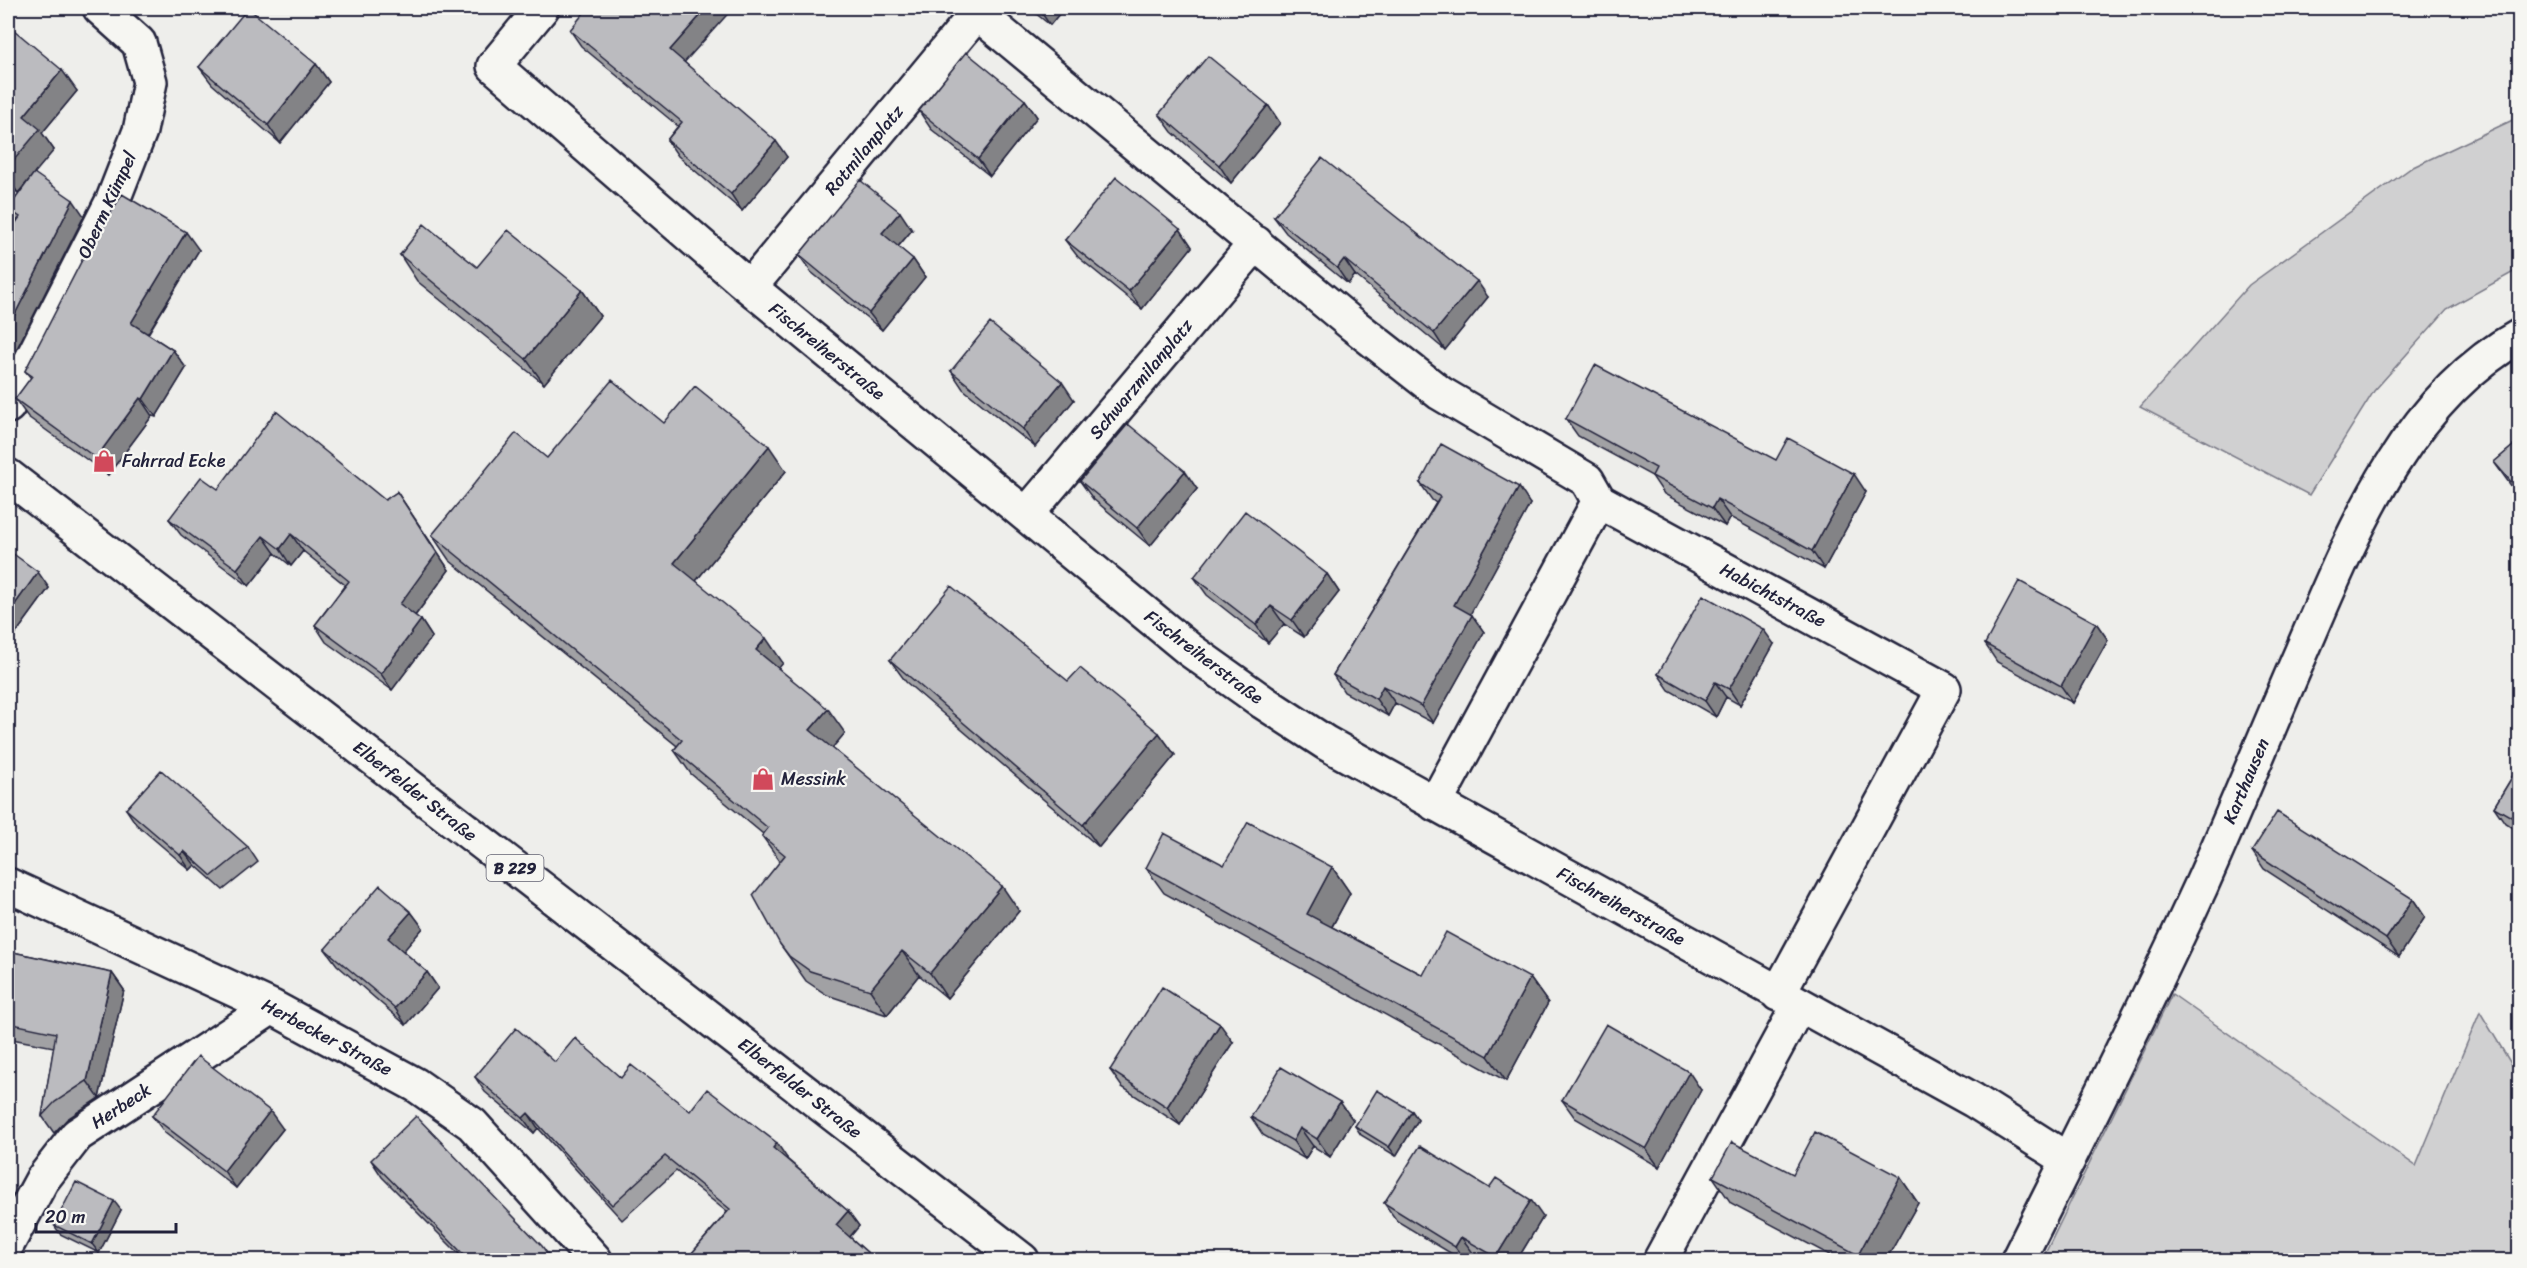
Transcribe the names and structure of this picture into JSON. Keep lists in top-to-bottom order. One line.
{"streets":{"street":["Rotmilanplatz","Oberm Kümpel","Fischreiherstraße","Schwarzmilanplatz","Habichtstraße","Karthausen","Elberfelder Straße","B 229","Herbecker Straße","Herbeck"]},"crossings":[["Rotmilanplatz","Fischreiherstraße"],["Fischreiherstraße","Schwarzmilanplatz"],["Fischreiherstraße","Habichtstraße"],["Fischreiherstraße","Karthausen"],["Herbecker Straße","Herbeck"]],"places":{"shop":["Fahrrad Ecke","Messink"]},"scale_bar":"20 m"}
